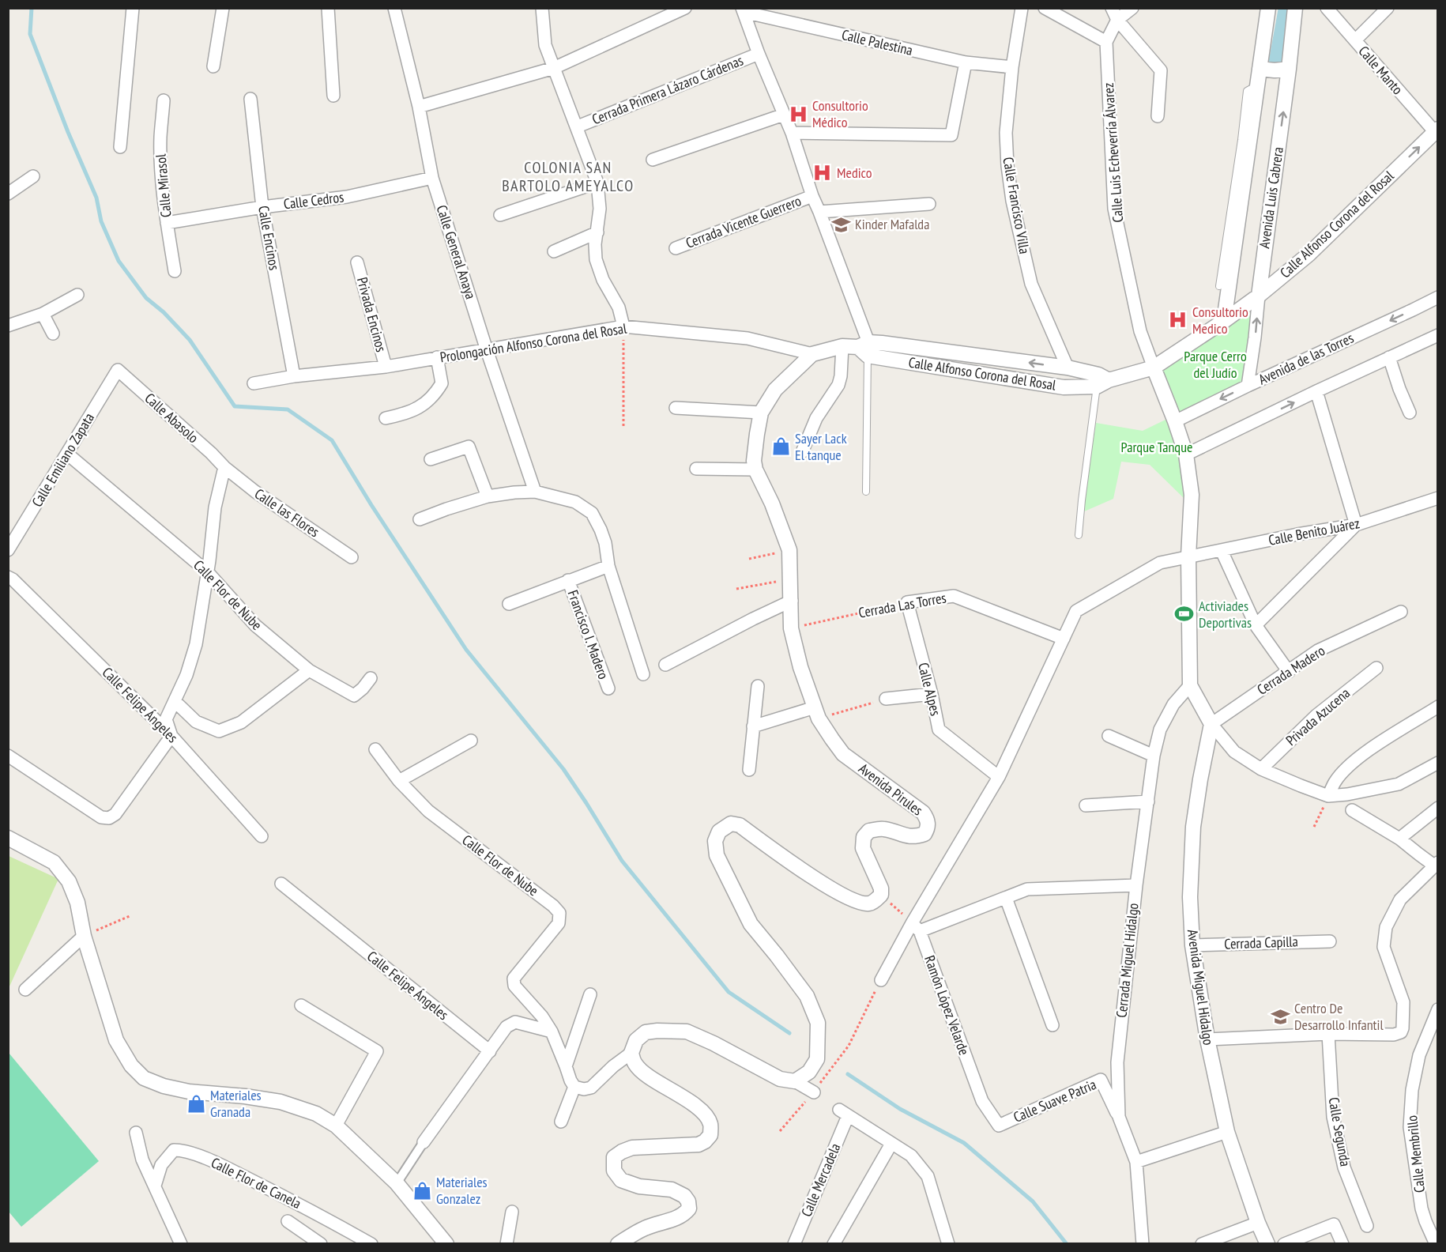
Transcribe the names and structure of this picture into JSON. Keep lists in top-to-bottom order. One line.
{"streets":{"street":["Calle Palestina","Calle Manto","Cerrada Primera Lázaro Cárdenas","Calle Luis Echeverría Álvarez","Calle Mirasol","Avenida Luis Cabrera","Calle Cedros","Calle Francisco Villa","Cerrada Vicente Guerrero","Calle Alfonso Corona del Rosal","Calle Encinos","Calle General Anaya","Privada Encinos","Prolongación Alfonso Corona del Rosal","Avenida de las Torres","Calle Abasolo","Calle Emiliano Zapata","Calle las Flores","Calle Benito Juárez","Calle Flor de Nube","Cerrada Las Torres","Francisco I. Madero","Cerrada Madero","Calle Alpes","Calle Felipe Ángeles","Privada Azucena","Avenida Pirules","Cerrada Capilla","Cerrada Miguel Hidalgo","Avenida Miguel Hidalgo","Ramón López Velarde","Calle Suave Patria","Calle Segunda","Calle Membrillo","Calle Mercadela","Calle Flor de Canela"]},"crossings":[["Calle Palestina","Calle Francisco Villa"],["Calle Manto","Calle Alfonso Corona del Rosal"],["Calle Luis Echeverría Álvarez","Calle Alfonso Corona del Rosal"],["Calle Mirasol","Calle Cedros"],["Avenida Luis Cabrera","Calle Alfonso Corona del Rosal"],["Avenida Luis Cabrera","Avenida de las Torres"],["Calle Cedros","Calle Encinos"],["Calle Cedros","Calle General Anaya"],["Calle Francisco Villa","Calle Alfonso Corona del Rosal"],["Calle Alfonso Corona del Rosal","Prolongación Alfonso Corona del Rosal"],["Calle Alfonso Corona del Rosal","Avenida Pirules"],["Calle Encinos","Prolongación Alfonso Corona del Rosal"],["Calle General Anaya","Prolongación Alfonso Corona del Rosal"],["Privada Encinos","Prolongación Alfonso Corona del Rosal"],["Prolongación Alfonso Corona del Rosal","Avenida Pirules"],["Calle Abasolo","Calle Emiliano Zapata"],["Calle Abasolo","Calle las Flores"],["Calle Emiliano Zapata","Calle Flor de Nube"],["Cerrada Las Torres","Calle Alpes"],["Cerrada Las Torres","Avenida Pirules"],["Cerrada Madero","Avenida Miguel Hidalgo"],["Cerrada Capilla","Avenida Miguel Hidalgo"],["Cerrada Miguel Hidalgo","Calle Suave Patria"],["Ramón López Velarde","Calle Suave Patria"]],"districts":["COLONIA SAN BARTOLO AMEYALCO"],"parks":["Parque Cerro del Judío","Parque Tanque"],"places":{"hospital":["Consultorio Médico","Medico","Consultorio Medico"],"school or university":["Kinder Mafalda","Centro De Desarrollo Infantil"],"shop":["Sayer Lack El tanque","Materiales Granada","Materiales Gonzalez"],"sports":["Activiades Deportivas"]}}
